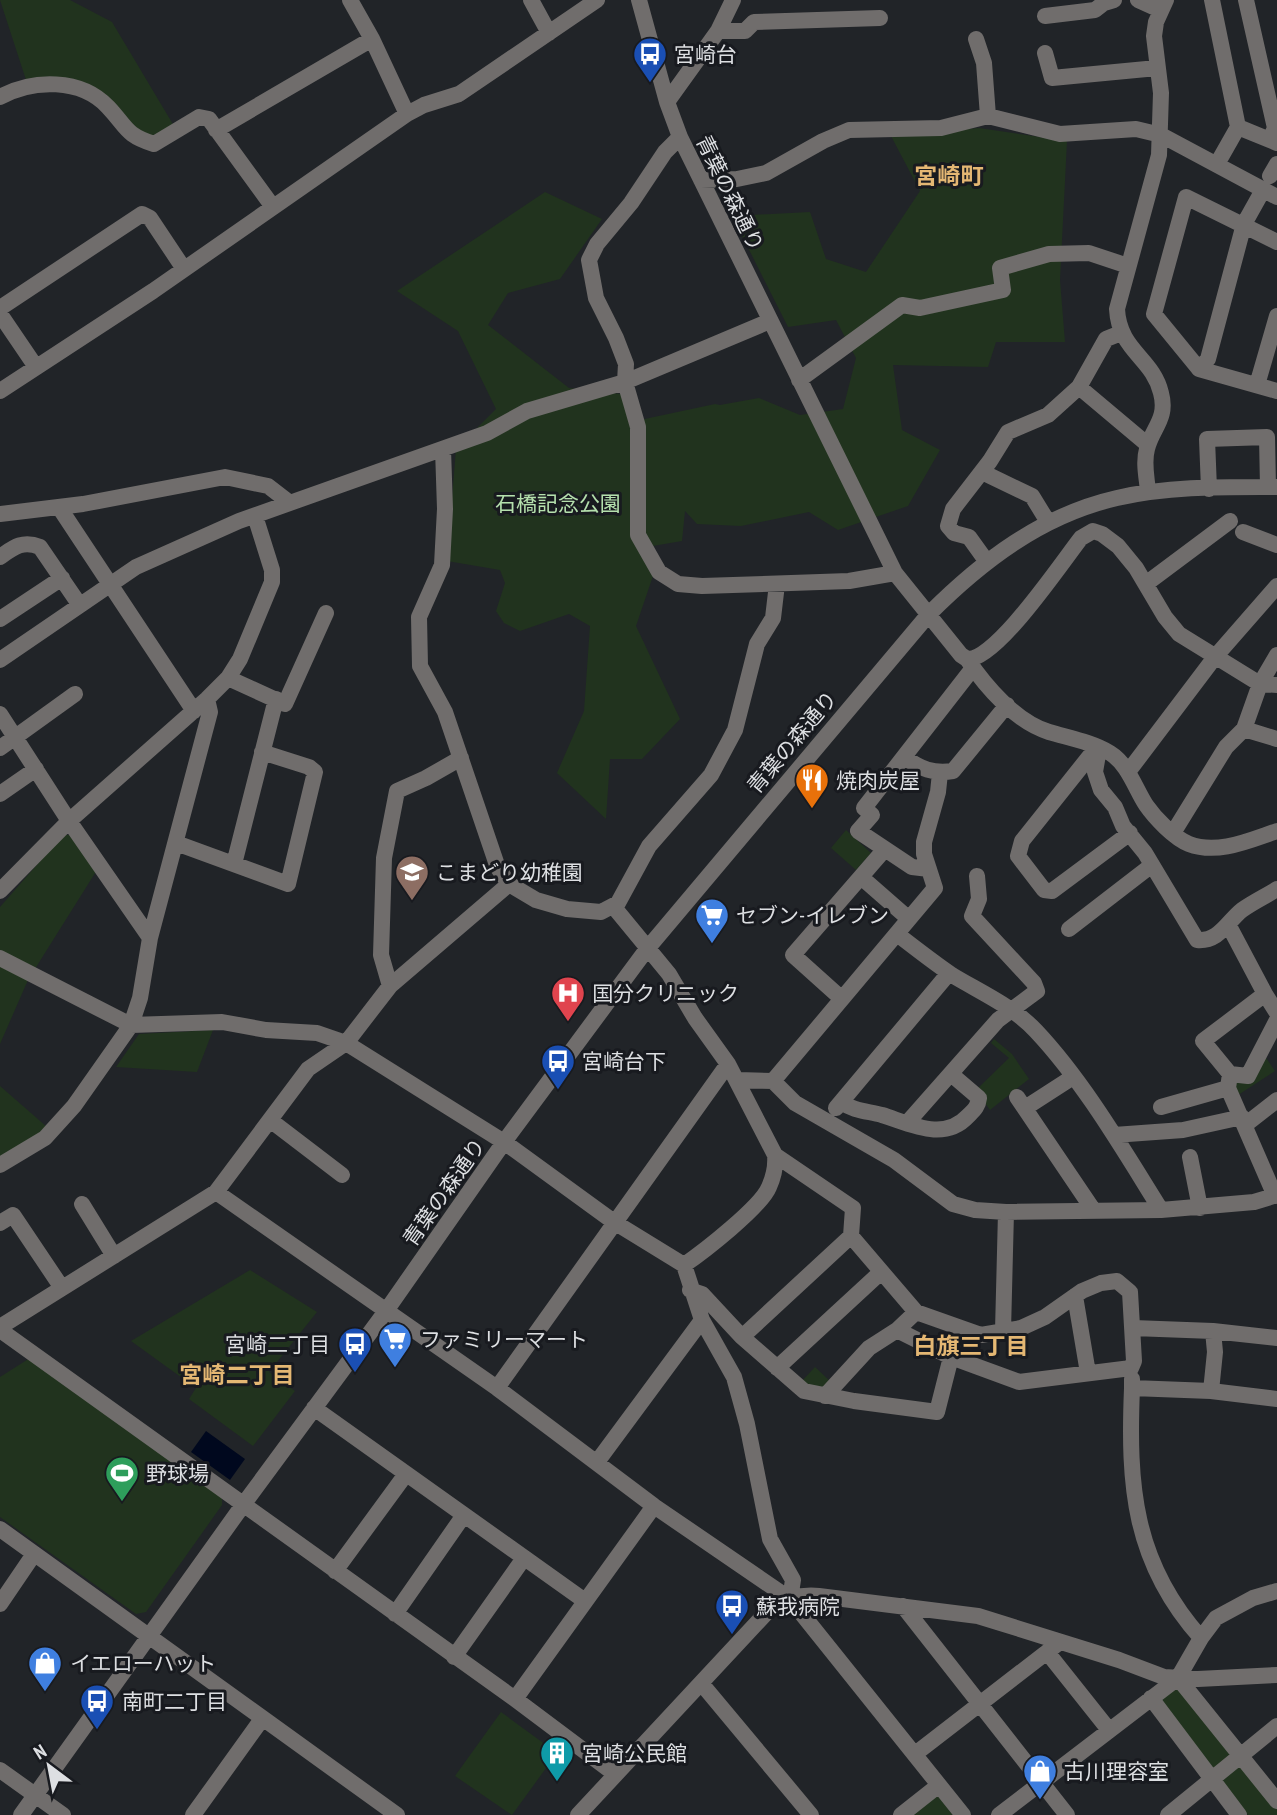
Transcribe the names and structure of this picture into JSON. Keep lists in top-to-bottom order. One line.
{"streets":{"street":["青葉の森通り"]},"districts":["宮崎町","白旗三丁目","宮崎二丁目"],"parks":["石橋記念公園"],"places":{"bus stop":["宮崎台","宮崎台下","宮崎二丁目","蘇我病院","南町二丁目"],"restaurant":["焼肉炭屋"],"school or university":["こまどり幼稚園"],"supermarket":["セブン-イレブン","ファミリーマート"],"hospital":["国分クリニック"],"sports":["野球場"],"shop":["イエローハット","古川理容室"],"building":["宮崎公民館"]},"north":"top left"}
